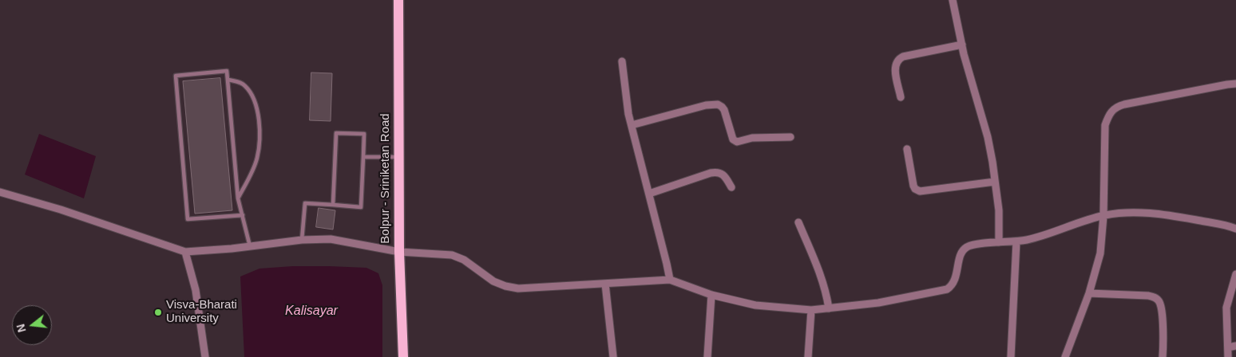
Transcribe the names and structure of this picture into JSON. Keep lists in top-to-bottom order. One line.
{"streets":{"main road":["Bolpur - Sriniketan Road"]},"water":["Kalisayar"],"places":["Visva-Bharati University"],"north":"left"}
